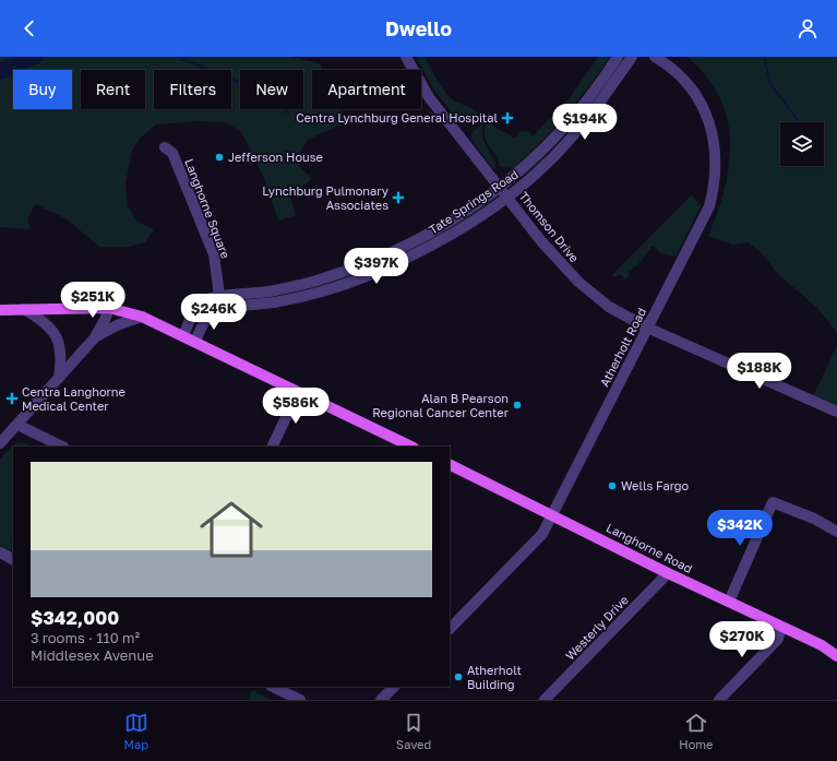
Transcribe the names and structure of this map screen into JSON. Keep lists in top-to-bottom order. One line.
{"streets":{"main road":["Langhorne Road"],"street":["Tate Springs Road","Langhorne Square","Thomson Drive","Atherholt Road","Westerly Drive"]},"crossings":[["Tate Springs Road","Langhorne Square"],["Tate Springs Road","Thomson Drive"],["Thomson Drive","Atherholt Road"],["Atherholt Road","Langhorne Road"],["Langhorne Road","Westerly Drive"]],"places":{"health":["Centra Lynchburg General Hospital","Lynchburg Pulmonary Associates","Centra Langhorne Medical Center"],"other":["Jefferson House","Alan B Pearson Regional Cancer Center","Wells Fargo","Atherholt Building"]},"page":{"header":"Dwello","chip":["Buy","Rent","Filters","New","Apartment"],"price":["$194K","$397K","$251K","$246K","$188K","$586K","$342K","$270K"],"list":[{"name":"$342,000","note":"3 rooms · 110 m² · Middlesex Avenue"}],"tabs":["Map","Saved","Home"]}}
